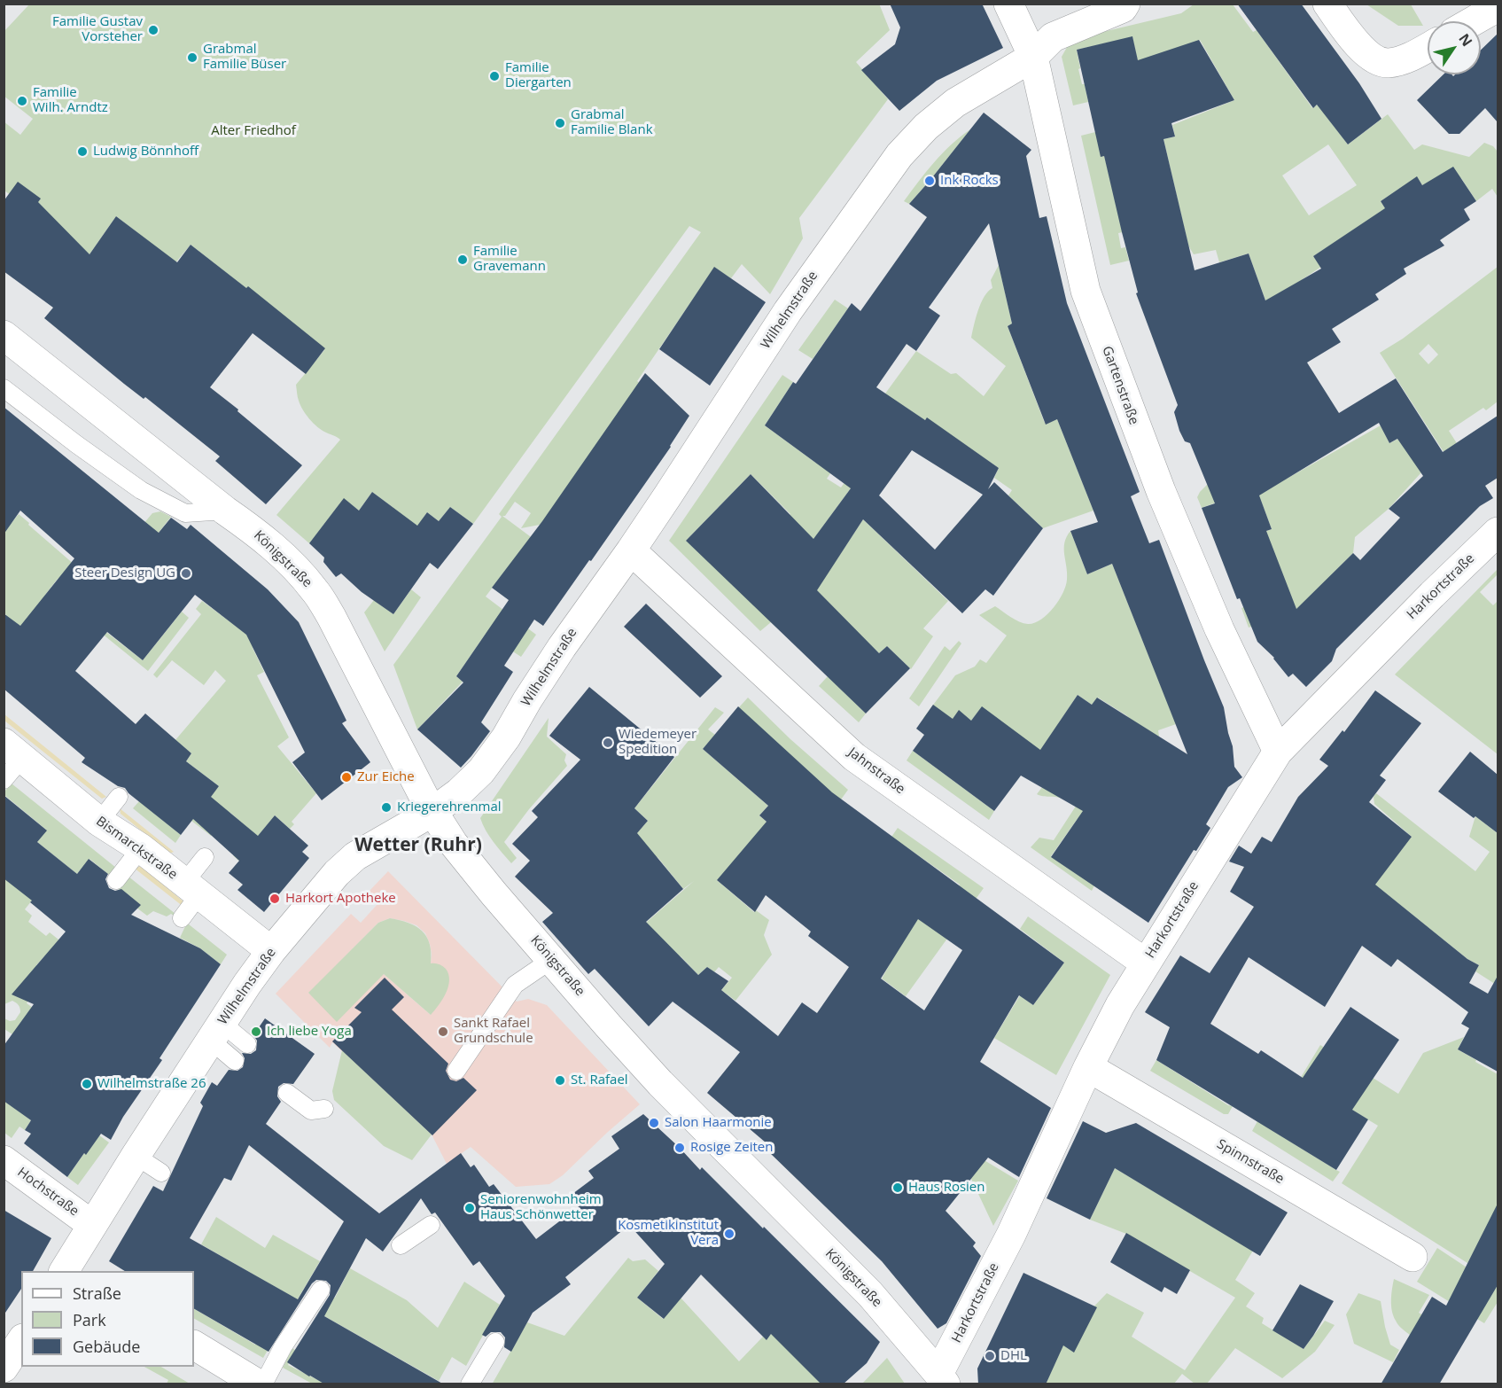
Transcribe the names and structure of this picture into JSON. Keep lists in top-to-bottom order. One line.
{"streets":{"street":["Wilhelmstraße","Gartenstraße","Königstraße","Harkortstraße","Jahnstraße","Bismarckstraße","Spinnstraße","Hochstraße"]},"crossings":[["Wilhelmstraße","Gartenstraße"],["Wilhelmstraße","Königstraße"],["Wilhelmstraße","Jahnstraße"],["Wilhelmstraße","Bismarckstraße"],["Wilhelmstraße","Hochstraße"],["Gartenstraße","Harkortstraße"],["Königstraße","Harkortstraße"],["Harkortstraße","Jahnstraße"],["Harkortstraße","Spinnstraße"]],"districts":["Wetter (Ruhr)"],"parks":["Alter Friedhof"],"places":["Familie Gustav Vorsteher","Grabmal Familie Büser","Familie Diergarten","Familie Wilh. Arndtz","Grabmal Familie Blank","Ludwig Bönnhoff","Ink Rocks","Familie Gravemann","Steer Design UG","Wiedemeyer Spedition","Zur Eiche","Kriegerehrenmal","Harkort Apotheke","Ich liebe Yoga","Sankt Rafael Grundschule","St. Rafael","Wilhelmstraße 26","Salon Haarmonie","Rosige Zeiten","Haus Rosien","Seniorenwohnheim Haus Schönwetter","Kosmetikinstitut Vera","DHL"],"legend":["Straße","Park","Gebäude"],"north":"top right"}
